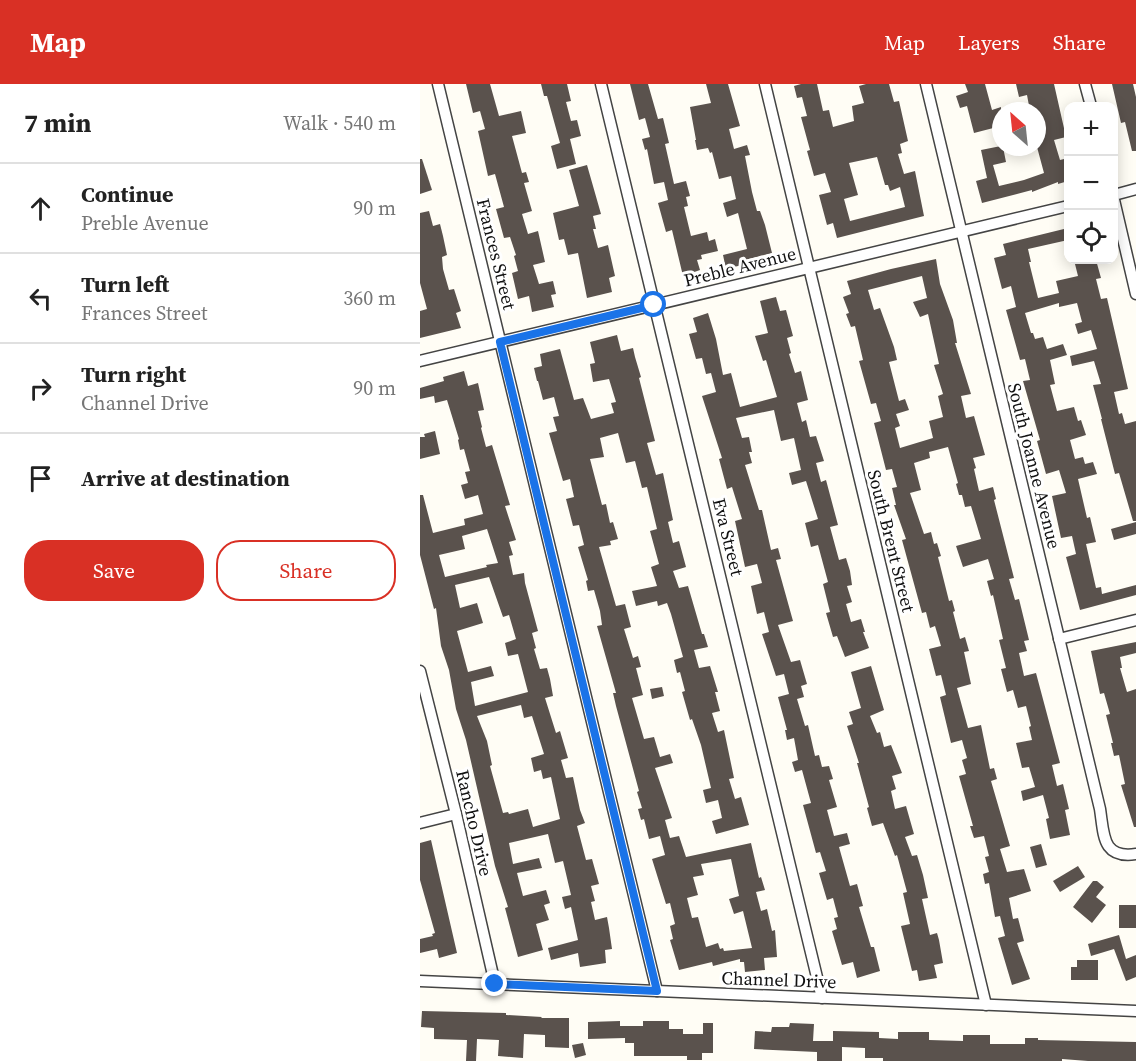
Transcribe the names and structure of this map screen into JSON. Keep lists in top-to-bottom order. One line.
{"streets":{"street":["Frances Street","Preble Avenue","South Joanne Avenue","Eva Street","South Brent Street","Rancho Drive","Channel Drive"]},"crossings":[["Frances Street","Preble Avenue"],["Frances Street","Channel Drive"],["Preble Avenue","South Joanne Avenue"],["Preble Avenue","Eva Street"],["Preble Avenue","South Brent Street"],["Eva Street","Channel Drive"],["South Brent Street","Channel Drive"],["Rancho Drive","Channel Drive"]],"north":"top left","page":{"header":"Map","nav":["Map","Layers","Share"],"heading":["7 min","Walk · 540 m"],"map_buttons":["+","−"],"list":[["Continue","Preble Avenue","90 m"],["Turn left","Frances Street","360 m"],["Turn right","Channel Drive","90 m"],"Arrive at destination"],"buttons":["Save","Share"]}}
